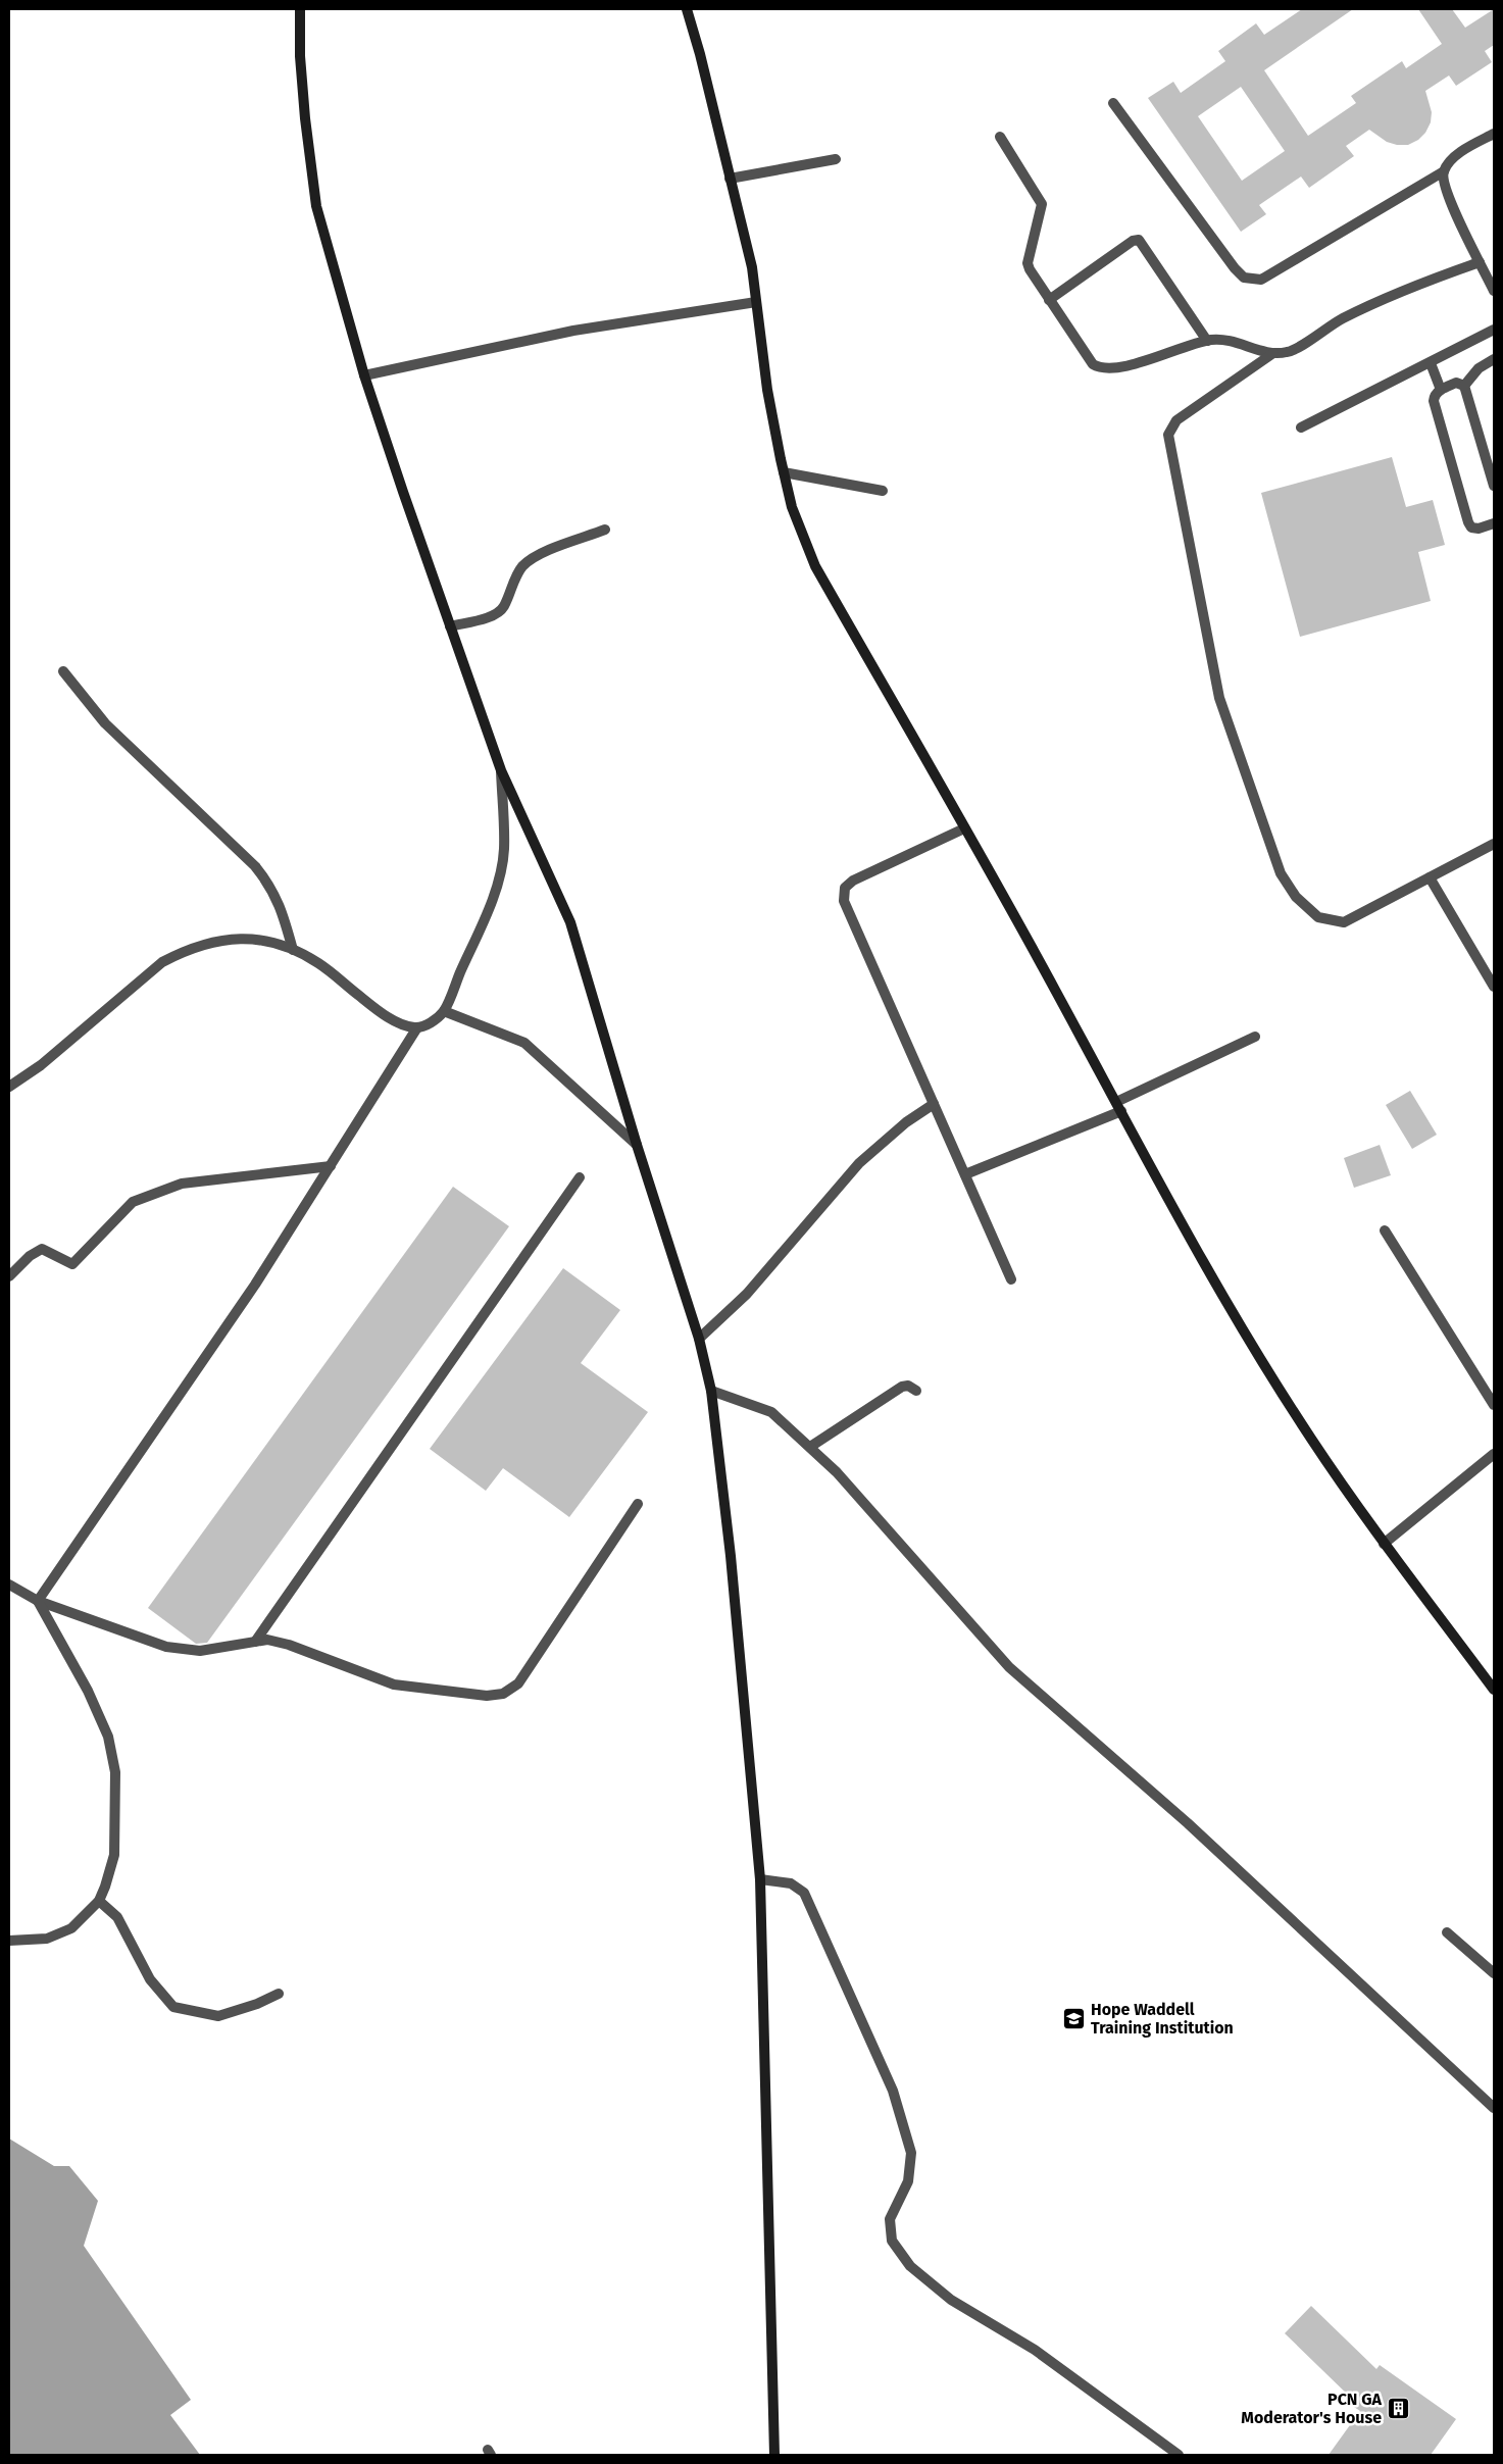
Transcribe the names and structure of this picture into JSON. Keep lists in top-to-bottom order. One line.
{"places":{"school or university":["Hope Waddell Training Institution"],"building":["PCN GA Moderator's House"]}}
